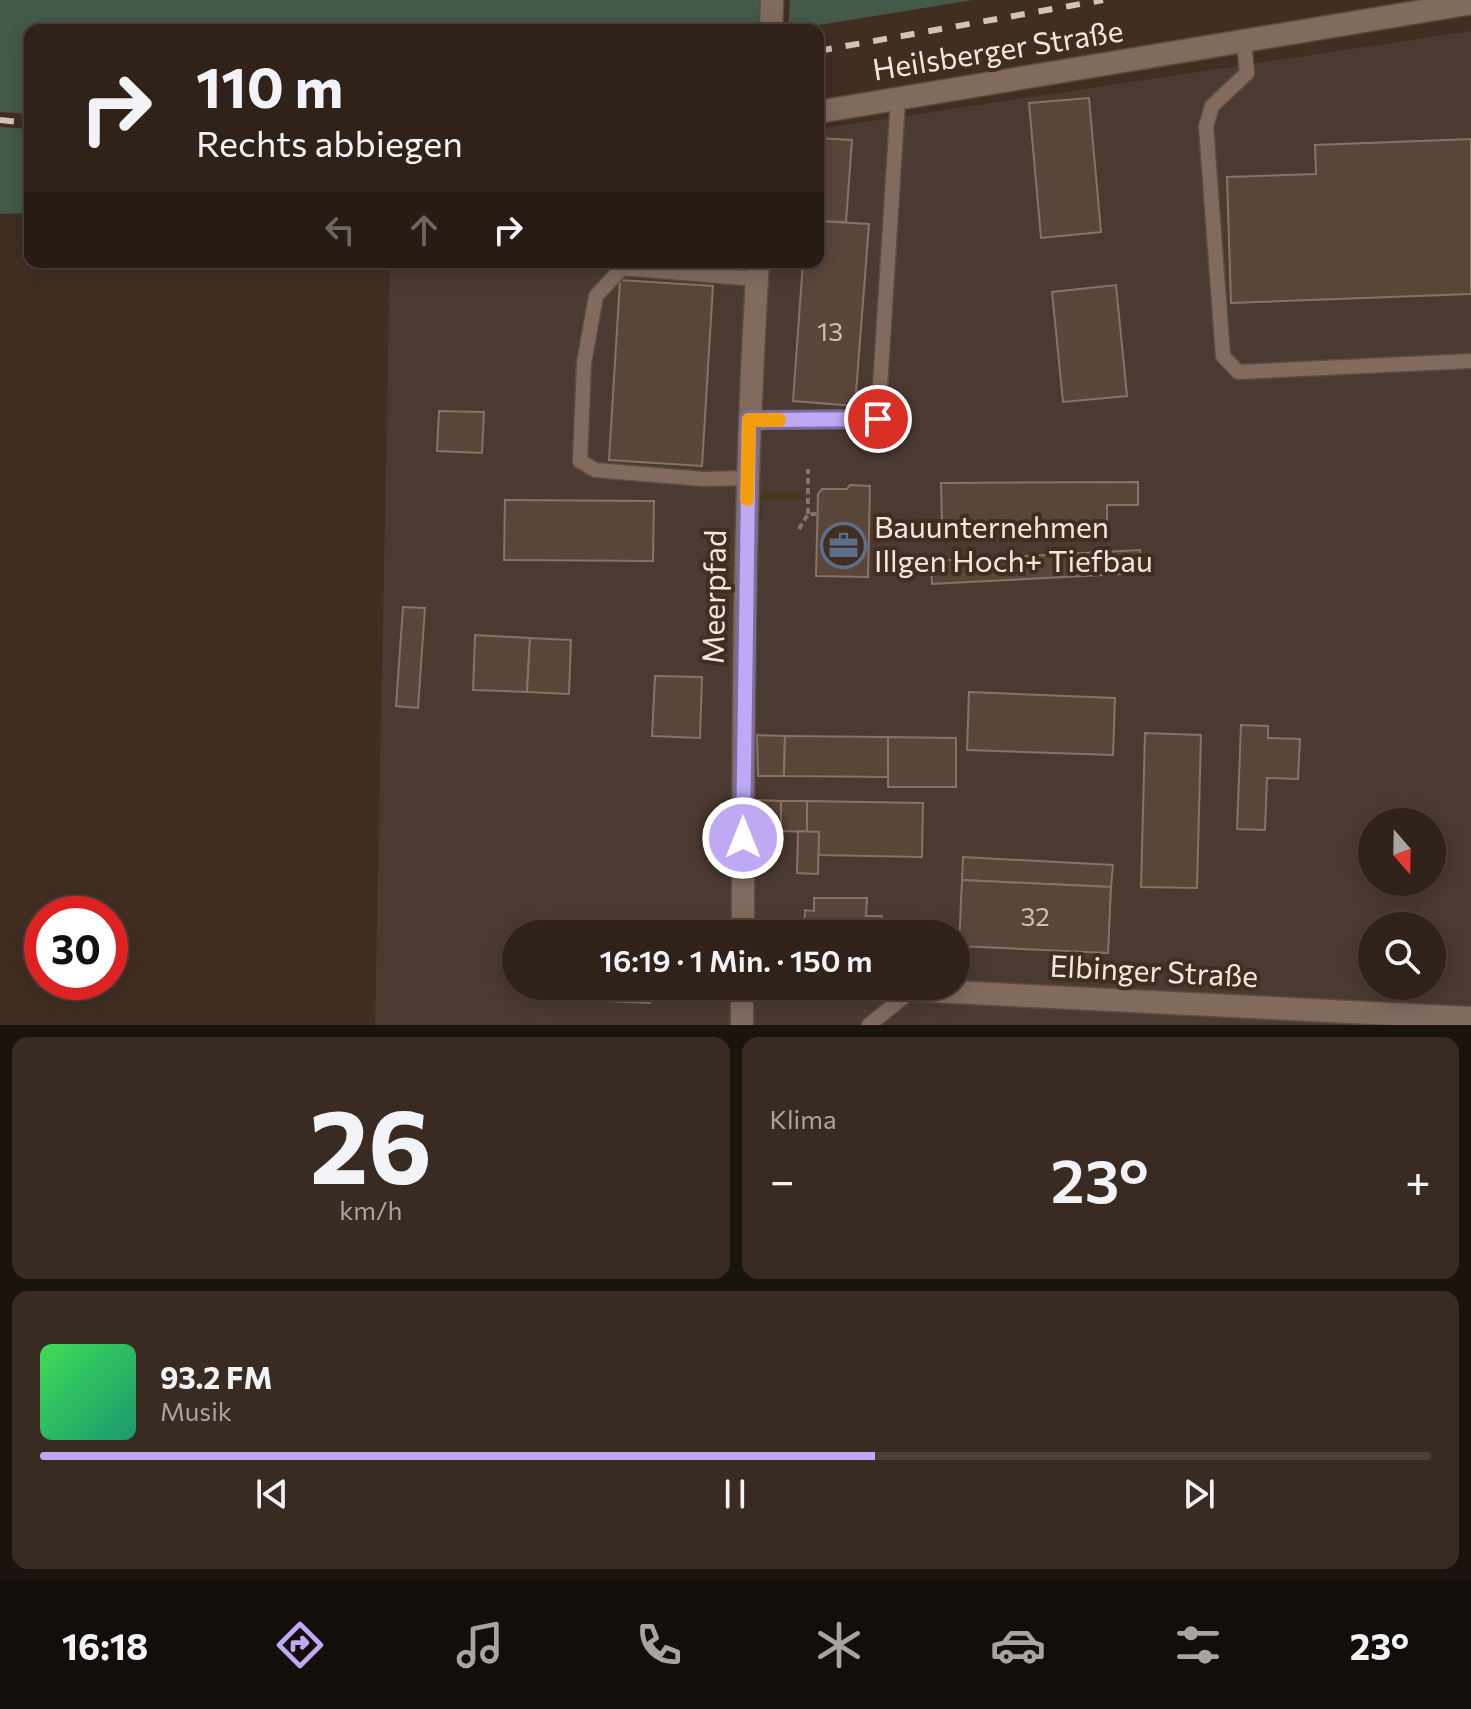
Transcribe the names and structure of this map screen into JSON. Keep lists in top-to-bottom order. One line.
{"streets":{"street":["Heilsberger Straße","Meerpfad","Elbinger Straße"]},"places":{"office":["Bauunternehmen Illgen Hoch+ Tiefbau"]},"house_numbers":["13","32"],"north":"bottom","page":{"turn":["110 m","Rechts abbiegen"],"limit":"30","trip":"16:19 · 1 Min. · 150 m","tile":[["26","km/h"],"Klima"],"heat":["−","23°","+"],"song":["93.2 FM","Musik"],"tabs":["16:18","23°"]}}
